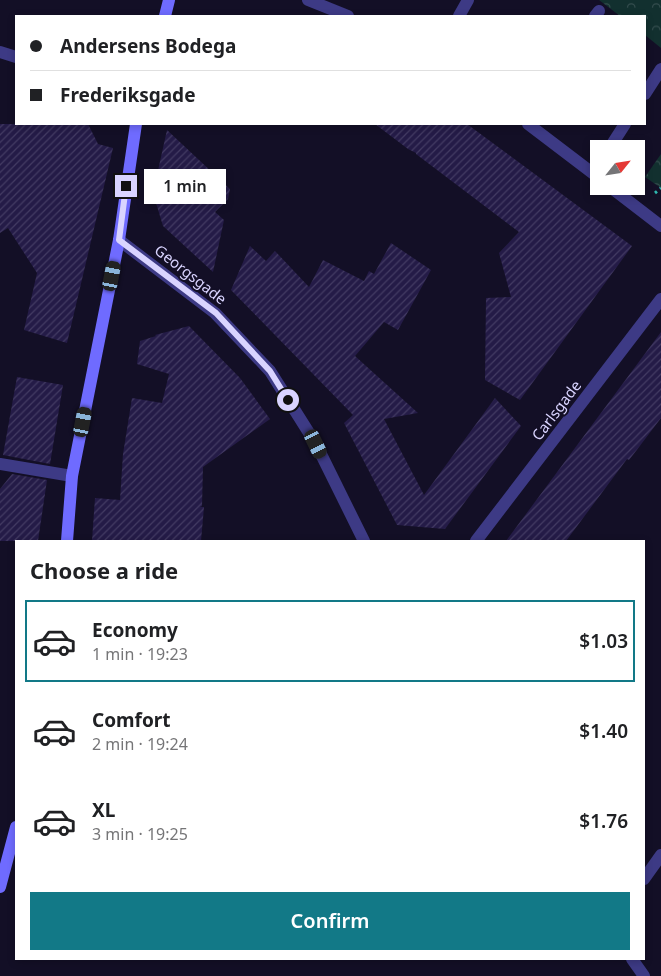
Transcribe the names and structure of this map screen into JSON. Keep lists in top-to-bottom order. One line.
{"streets":{"street":["Georgsgade","Carlsgade"]},"north":"top right","page":{"banner":["Andersens Bodega","Frederiksgade"],"bubble":"1 min","heading":"Choose a ride","list":[{"name":"Economy","note":"1 min · 19:23","value":"$1.03"},{"name":"Comfort","note":"2 min · 19:24","value":"$1.40"},{"name":"XL","note":"3 min · 19:25","value":"$1.76"}],"buttons":"Confirm"}}
